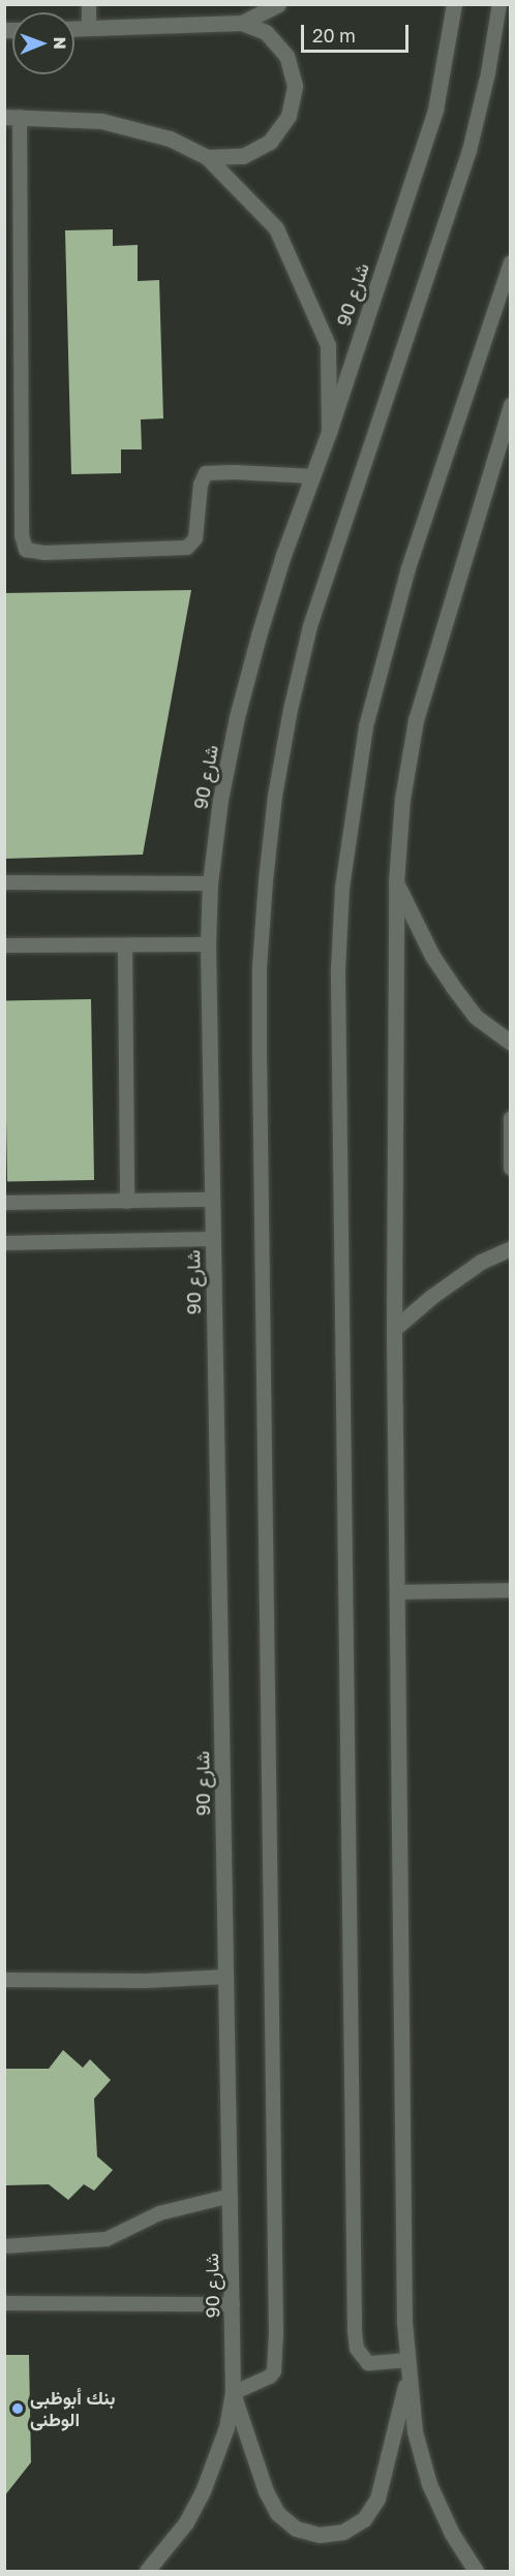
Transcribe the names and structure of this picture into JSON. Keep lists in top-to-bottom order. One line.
{"streets":{"street":["شارع 90"]},"places":["بنك أبوظبى الوطنى"],"scale_bar":"20 m","north":"right"}
